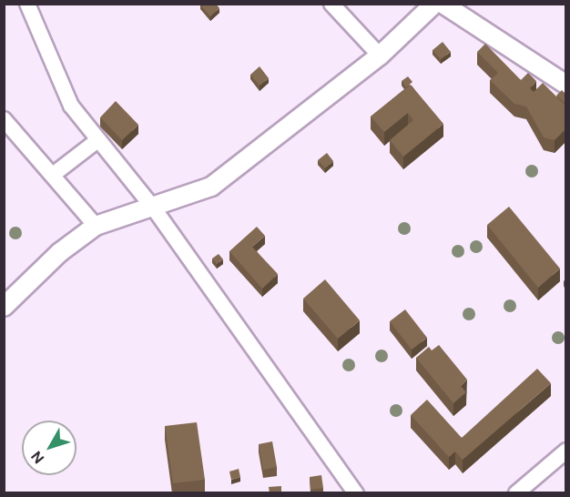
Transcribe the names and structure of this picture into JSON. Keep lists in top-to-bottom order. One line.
{"north":"bottom left"}
